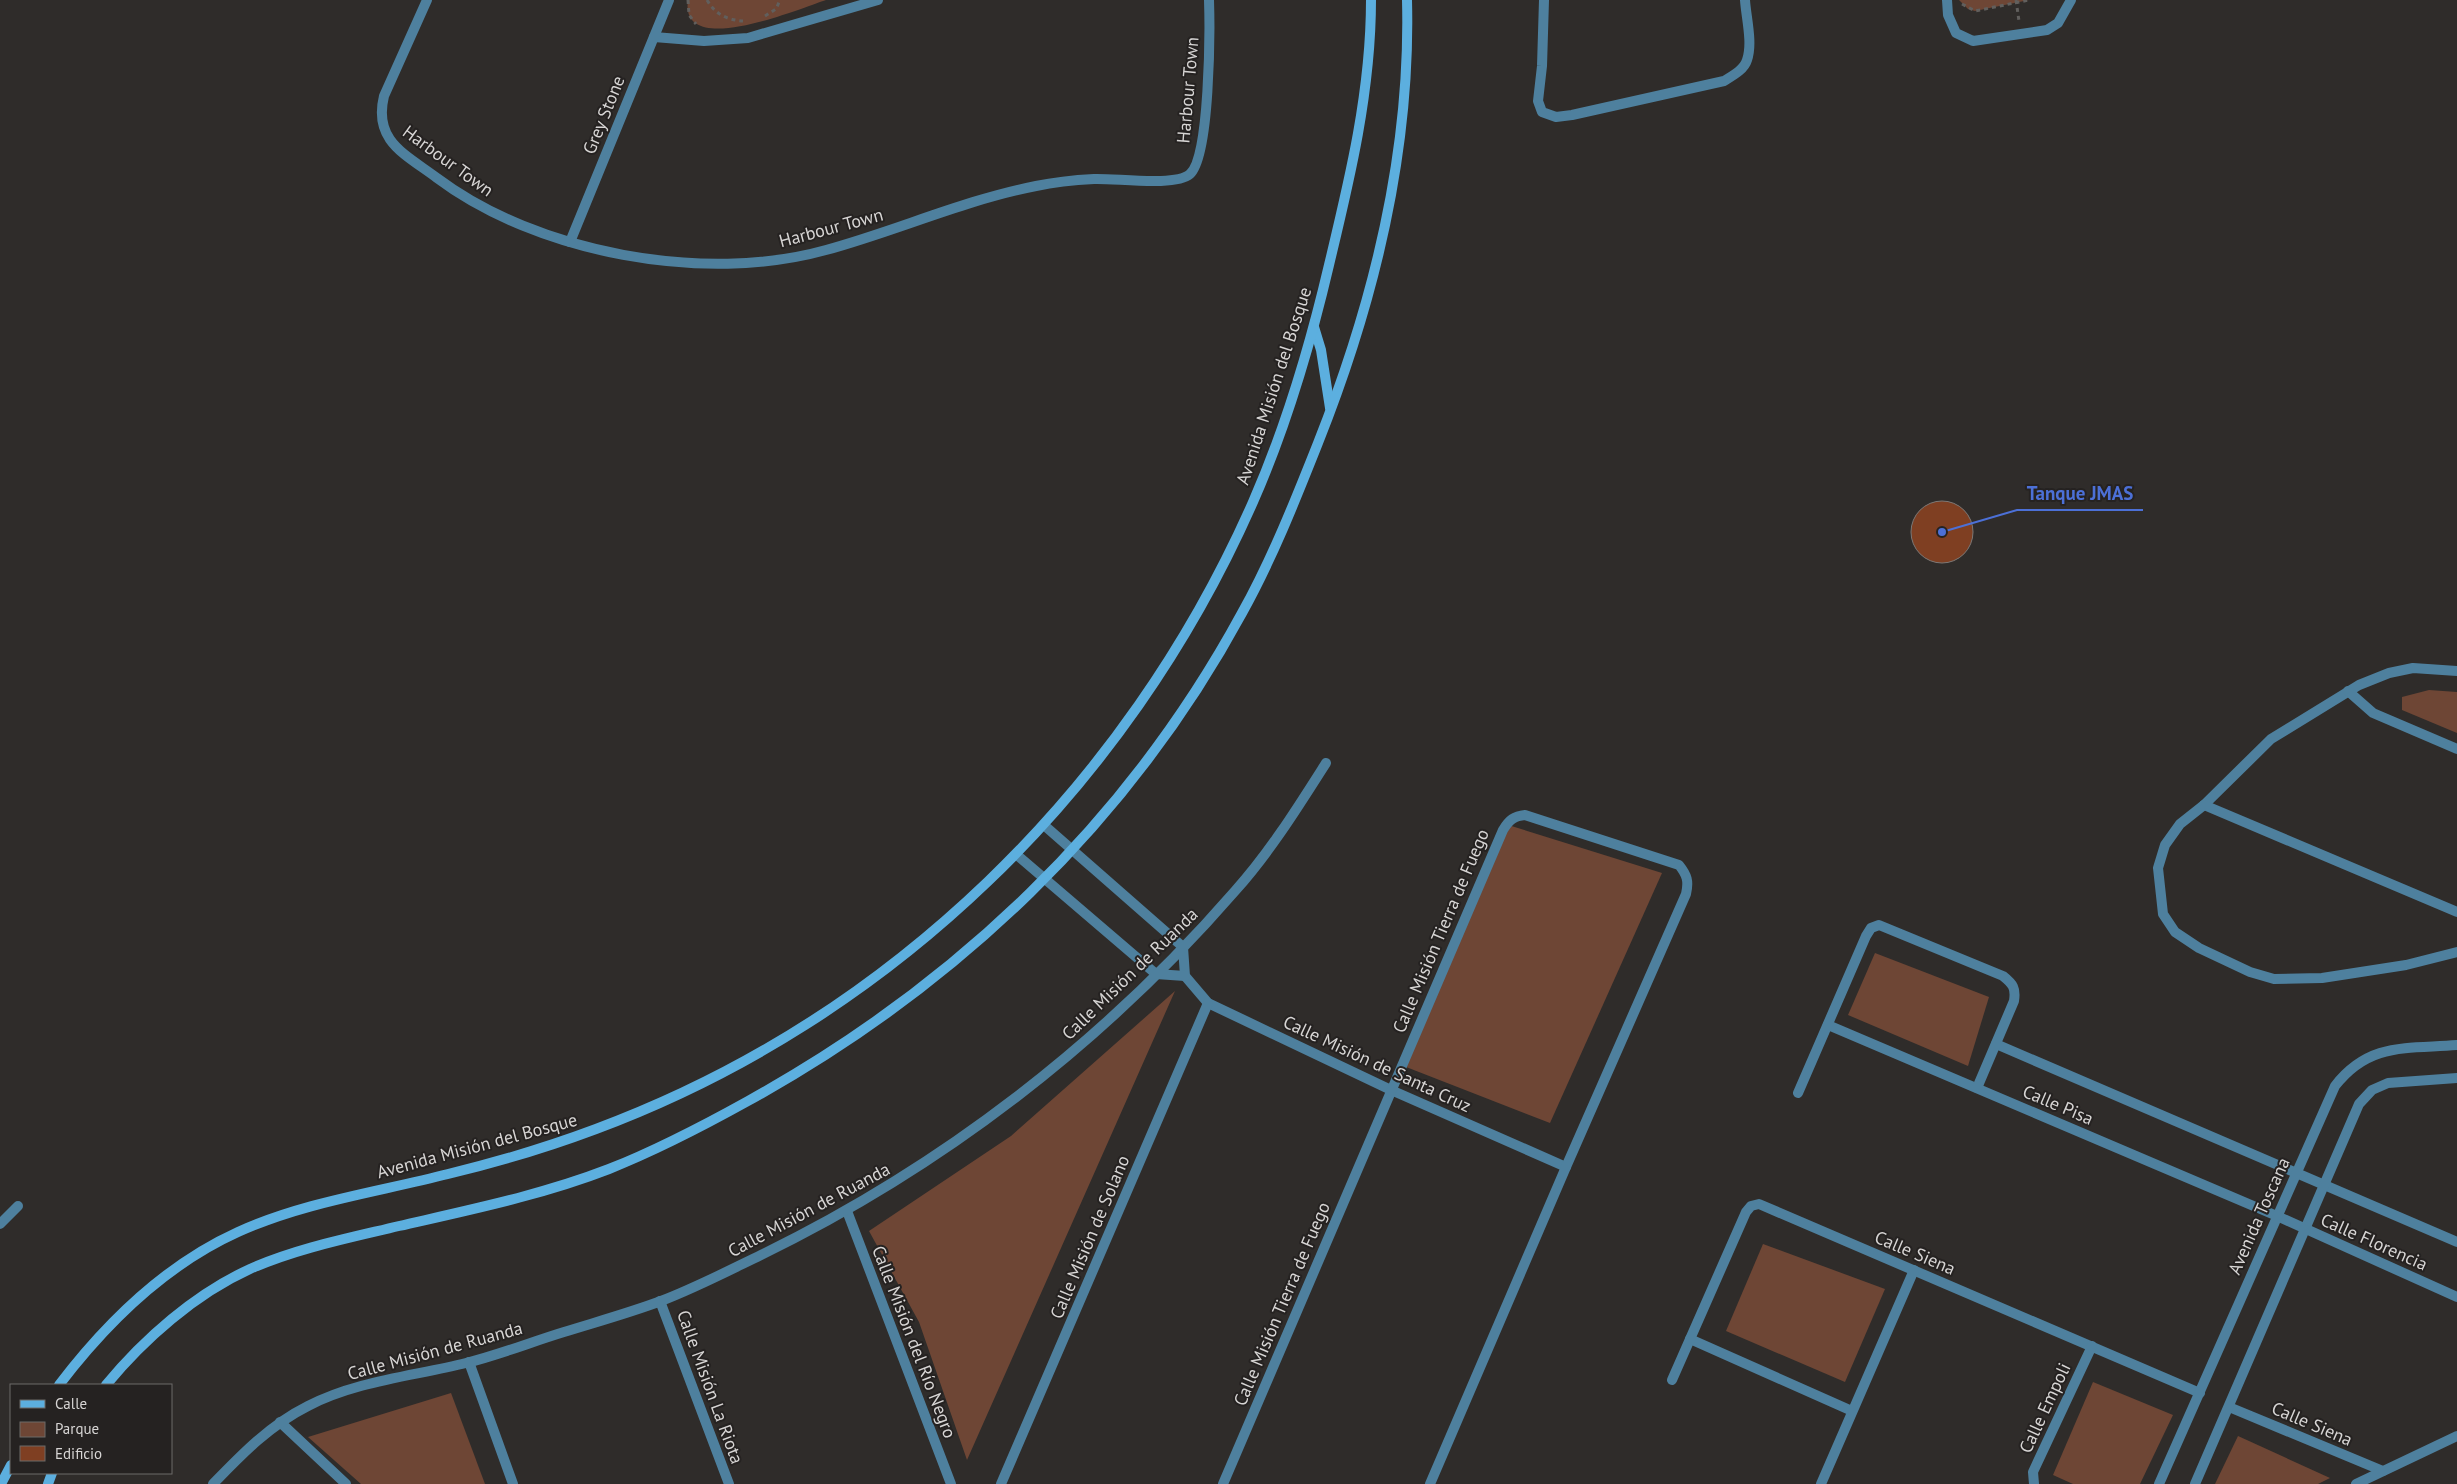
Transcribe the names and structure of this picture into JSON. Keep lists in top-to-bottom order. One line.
{"streets":{"main road":["Avenida Misión del Bosque"],"street":["Harbour Town","Grey Stone","Calle Misión Tierra de Fuego","Calle Misión de Ruanda","Calle Misión de Santa Cruz","Calle Pisa","Avenida Toscana","Calle Misión de Solano","Calle Florencia","Calle Siena","Calle Misión del Río Negro","Calle Misión La Riota","Calle Empoli"]},"crossings":[["Harbour Town","Grey Stone"],["Calle Misión Tierra de Fuego","Calle Misión de Santa Cruz"],["Calle Misión de Ruanda","Calle Misión del Río Negro"],["Calle Misión de Ruanda","Calle Misión La Riota"],["Calle Misión de Santa Cruz","Calle Misión de Solano"],["Calle Pisa","Avenida Toscana"],["Calle Pisa","Calle Florencia"],["Avenida Toscana","Calle Florencia"],["Avenida Toscana","Calle Siena"],["Calle Siena","Calle Empoli"]],"places":["Tanque JMAS"],"legend":["Calle","Parque","Edificio"]}
